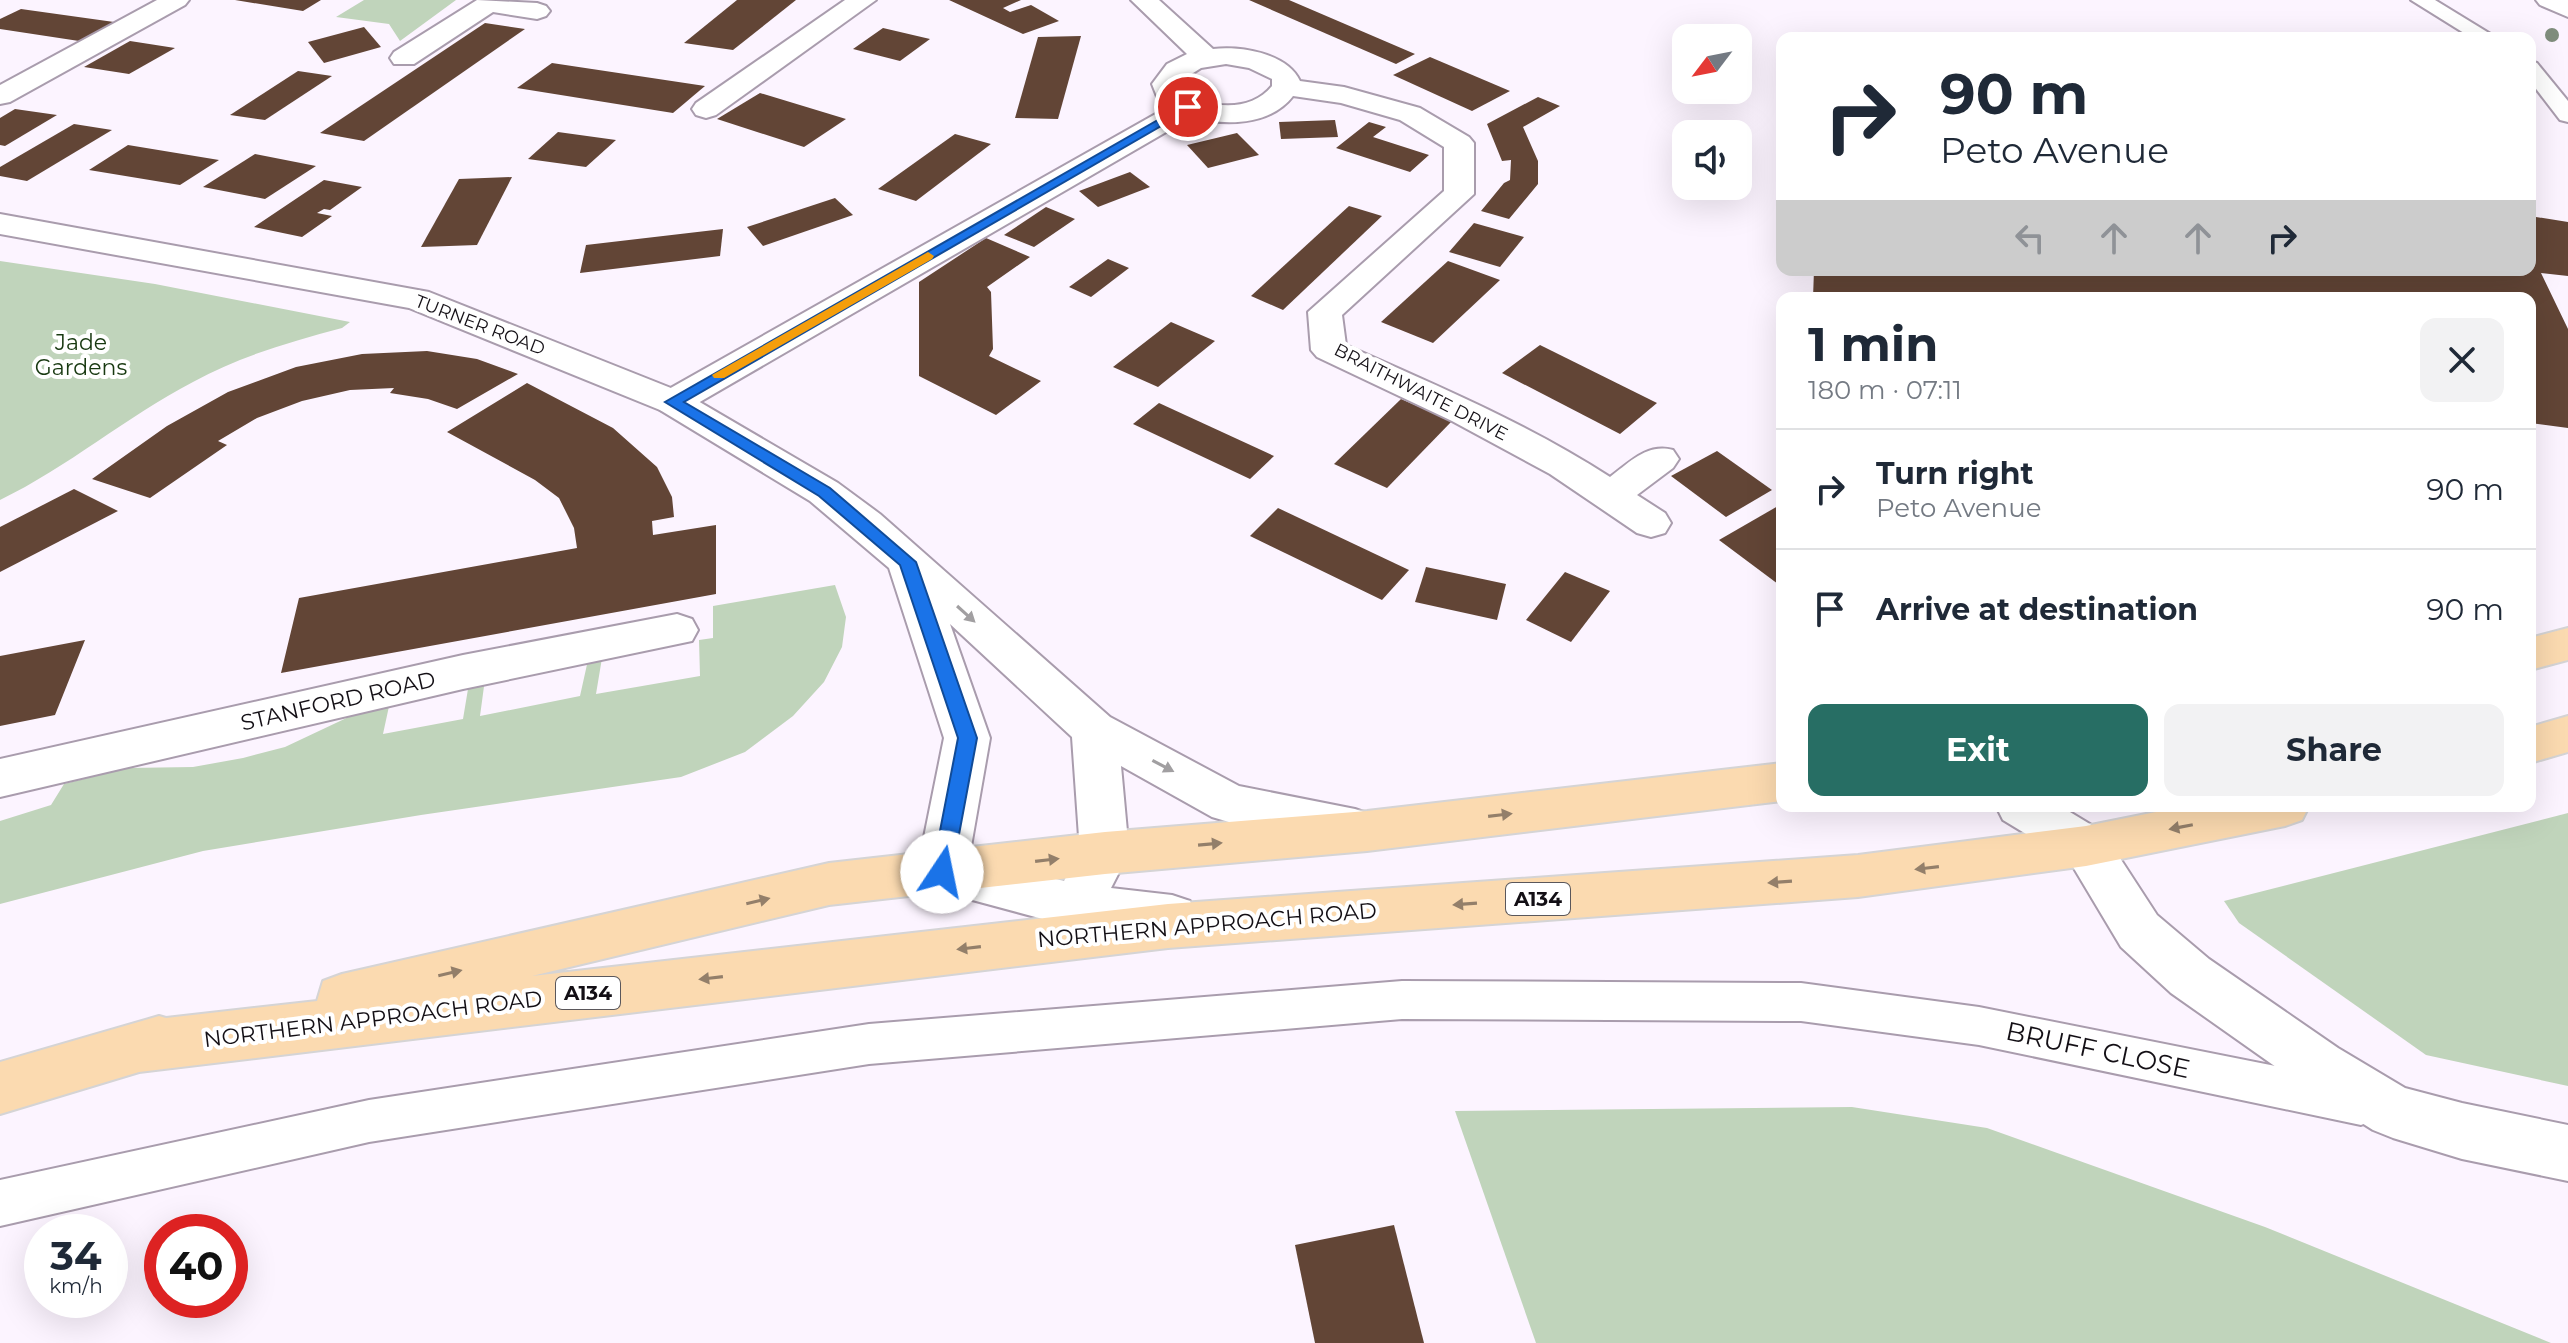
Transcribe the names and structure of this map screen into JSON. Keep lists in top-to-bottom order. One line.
{"streets":{"main road":["A134","NORTHERN APPROACH ROAD"],"street":["TURNER ROAD","BRAITHWAITE DRIVE","STANFORD ROAD","BRUFF CLOSE"]},"crossings":[["TURNER ROAD","A134"],["A134","NORTHERN APPROACH ROAD"],["NORTHERN APPROACH ROAD","BRUFF CLOSE"]],"parks":["Jade Gardens"],"north":"bottom left","page":{"turn":["90 m","Peto Avenue"],"heading":["1 min","180 m · 07:11"],"list":[{"name":"Turn right","note":"Peto Avenue","value":"90 m"},{"name":"Arrive at destination","value":"90 m"}],"buttons":["Exit","Share"],"speed":"34 km/h","limit":"40"}}
